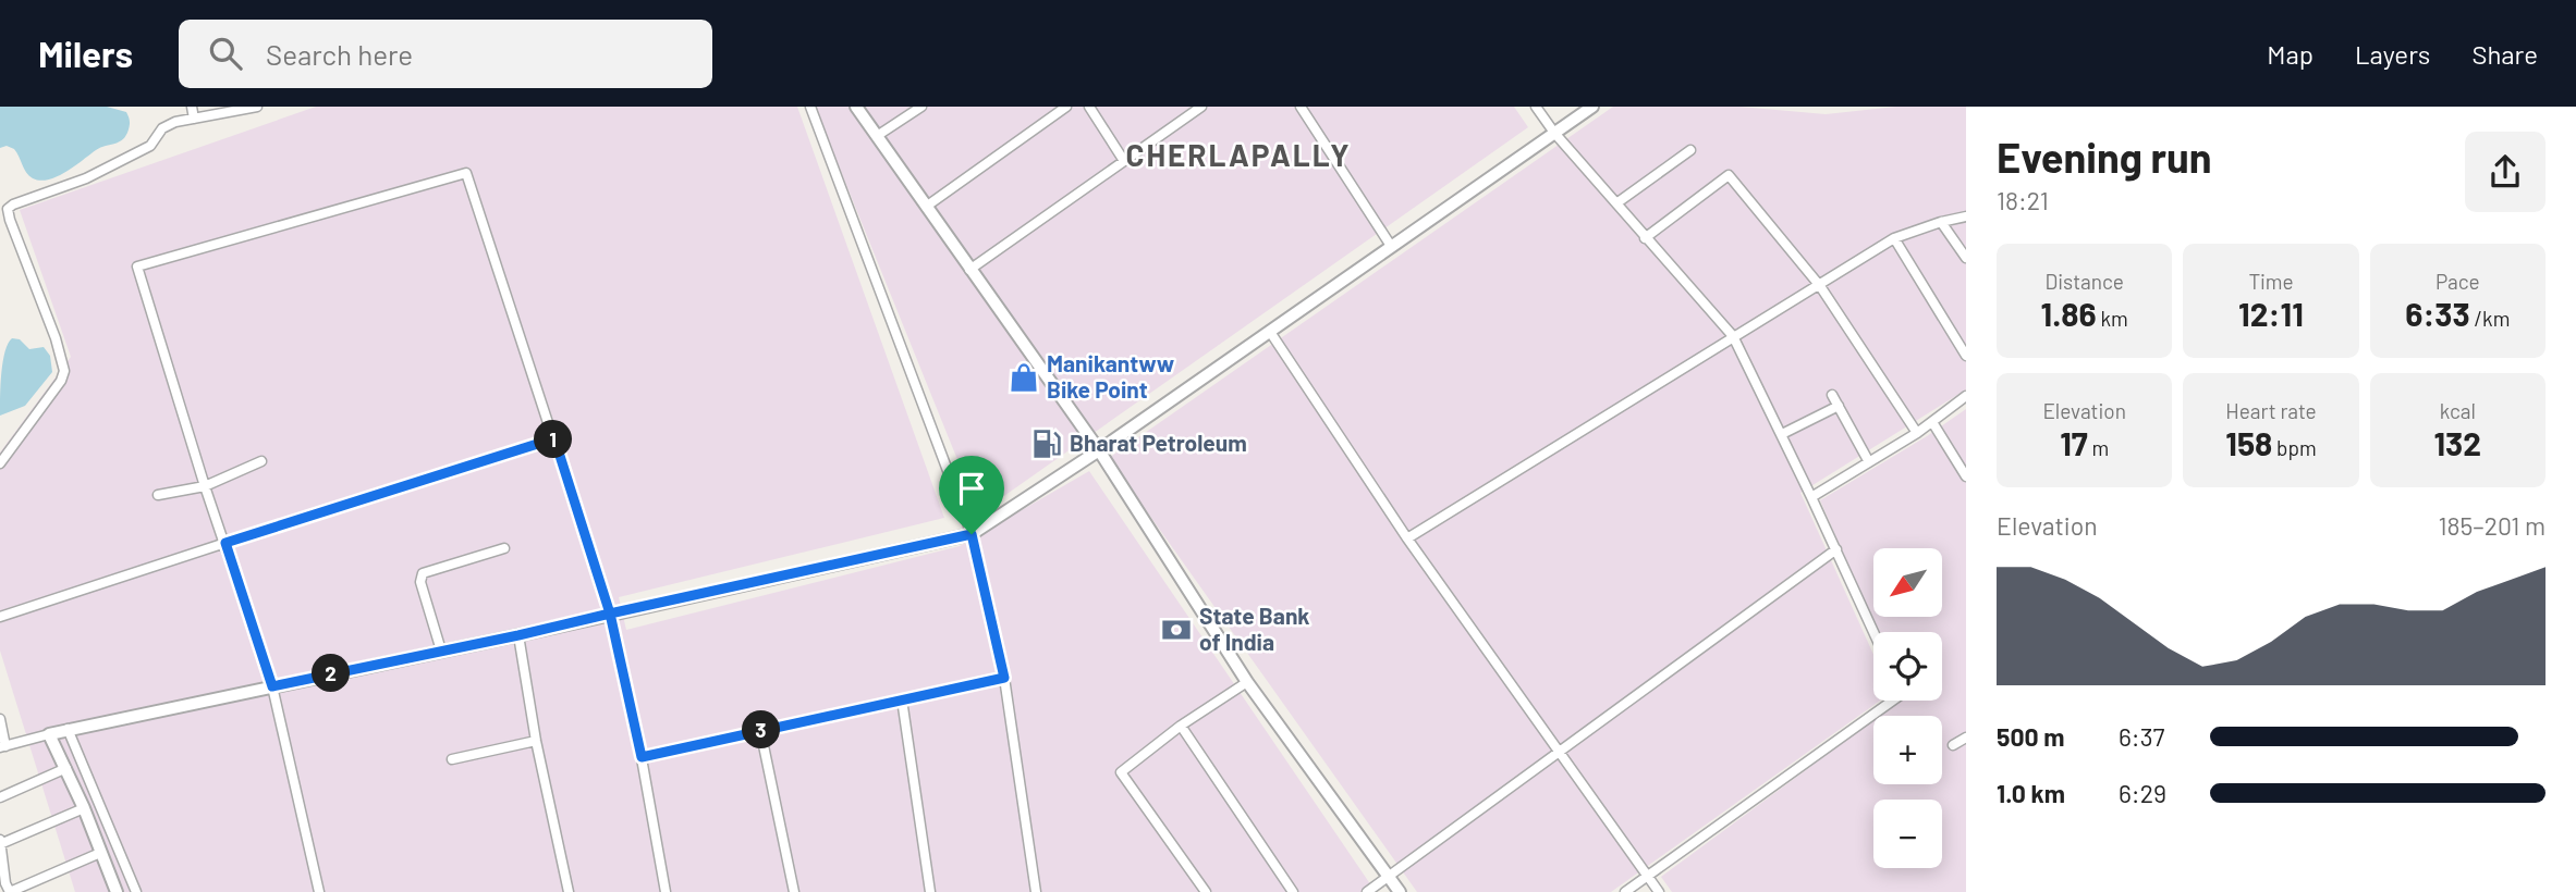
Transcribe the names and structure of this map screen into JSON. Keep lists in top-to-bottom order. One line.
{"districts":["CHERLAPALLY"],"places":{"shop":["Manikantww Bike Point"],"fuel station":["Bharat Petroleum"],"bank":["State Bank of India"]},"north":"bottom left","page":{"header":"Milers","search":"Search here","nav":["Map","Layers","Share"],"heading":["Evening run","18:21"],"stats":[["Distance","1.86 km"],["Time","12:11"],["Pace","6:33 /km"],["Elevation","17 m"],["Heart rate","158 bpm"],["kcal","132"]],"pins":["1","2","3"],"chart":["Elevation","185–201 m"],"map_buttons":["+","−"],"list":[{"name":"500 m","note":"6:37"},{"name":"1.0 km","note":"6:29"}]}}
